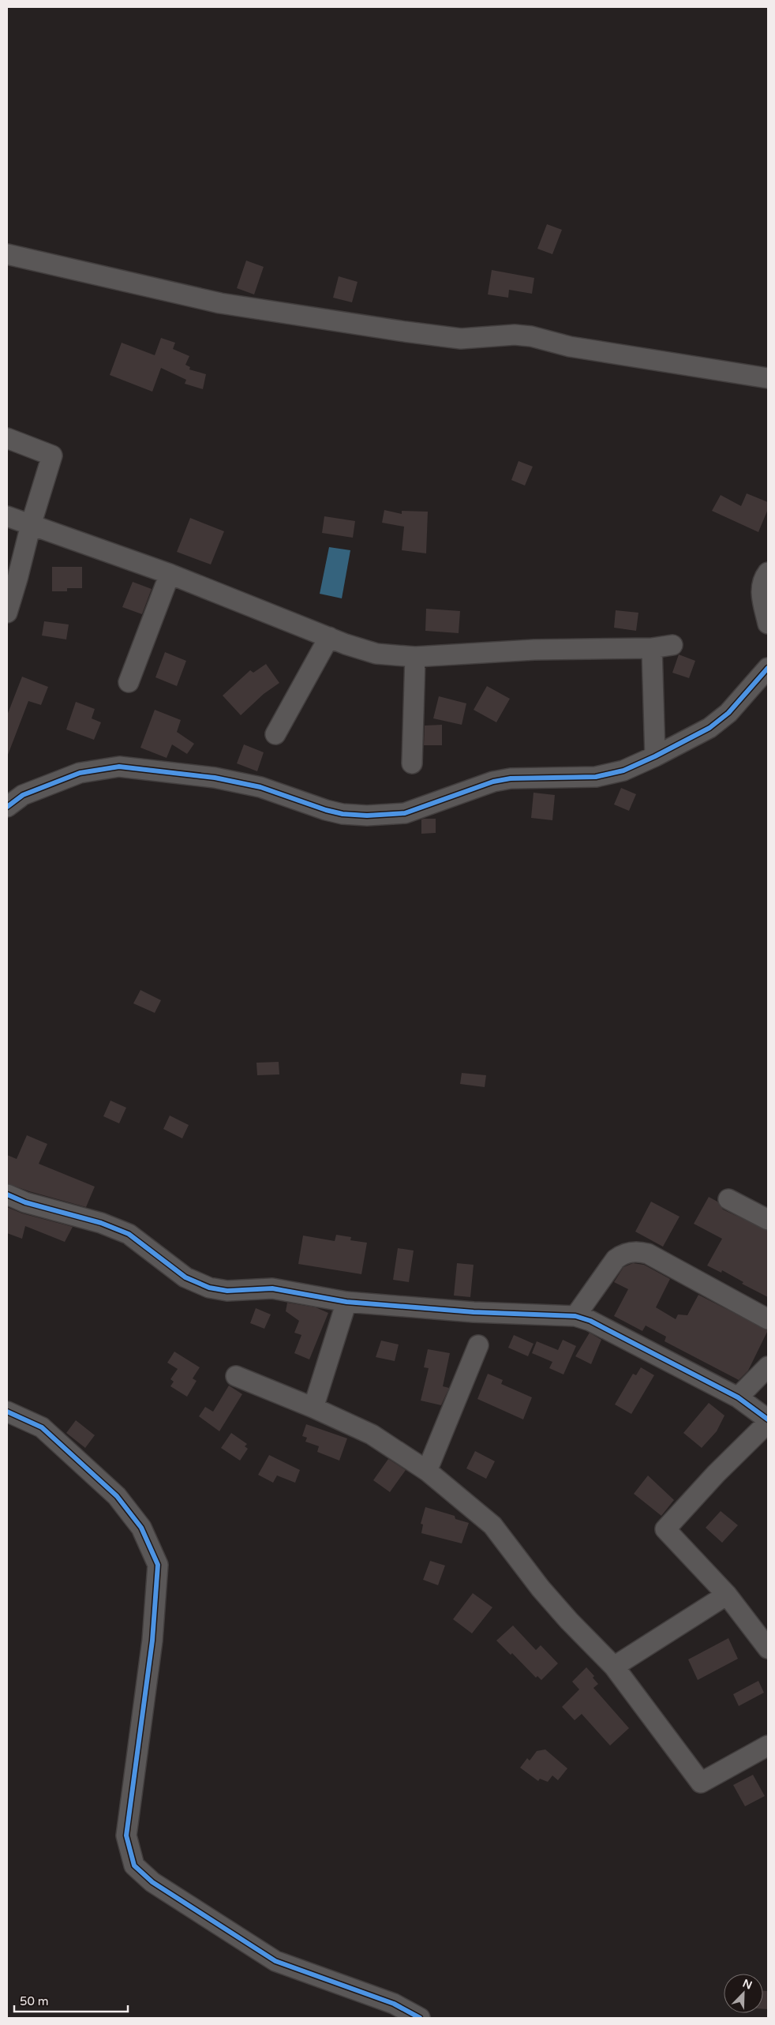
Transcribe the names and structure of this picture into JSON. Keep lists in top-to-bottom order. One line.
{"scale_bar":"50 m","north":"top right"}
